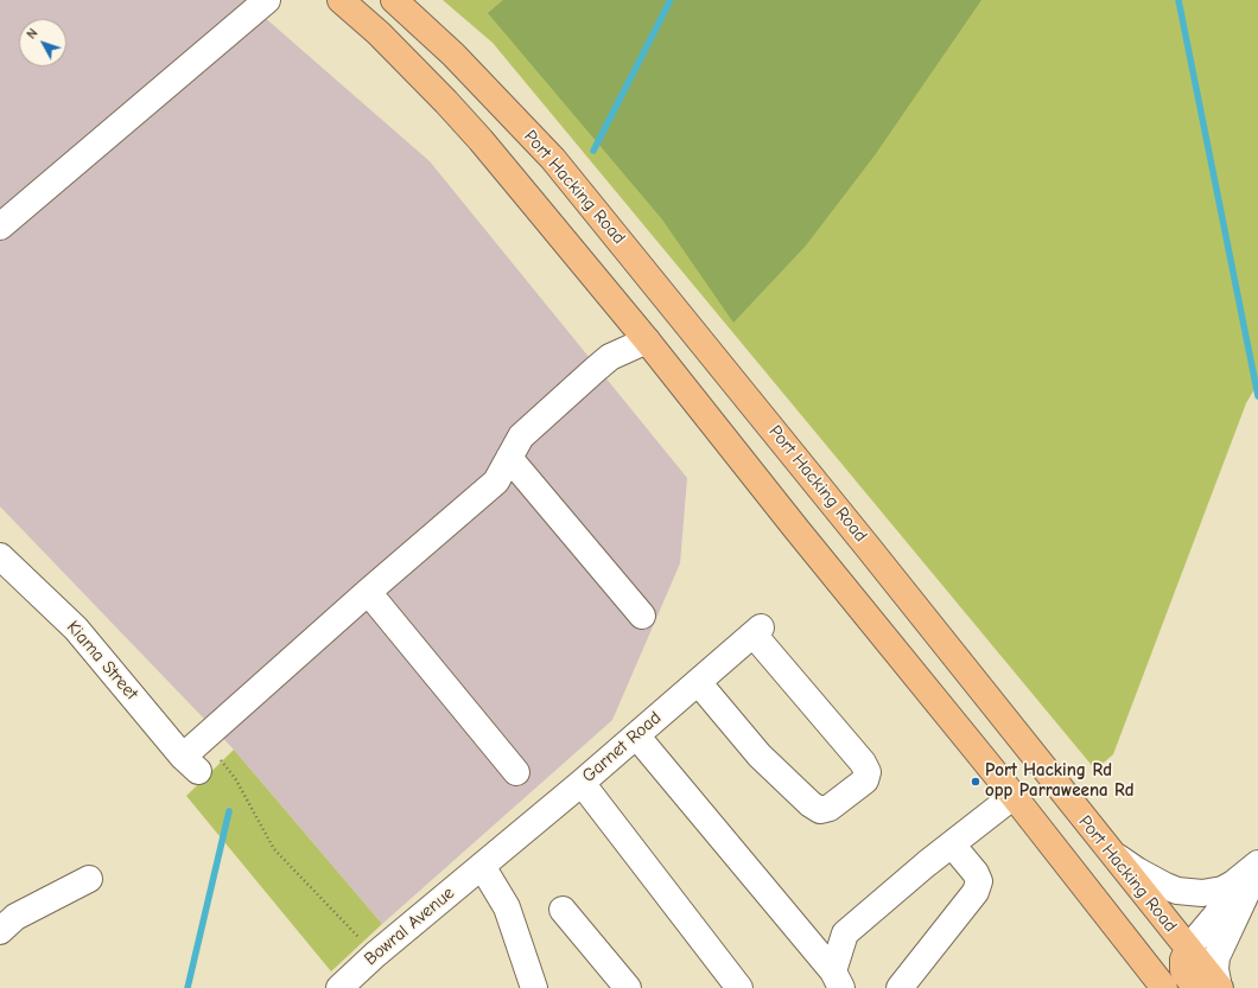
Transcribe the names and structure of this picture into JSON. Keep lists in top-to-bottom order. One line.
{"streets":{"main road":["Port Hacking Road"],"street":["Kiama Street","Garnet Road","Bowral Avenue"]},"crossings":[["Garnet Road","Bowral Avenue"]],"places":["Port Hacking Rd opp Parraweena Rd"],"north":"top left"}
